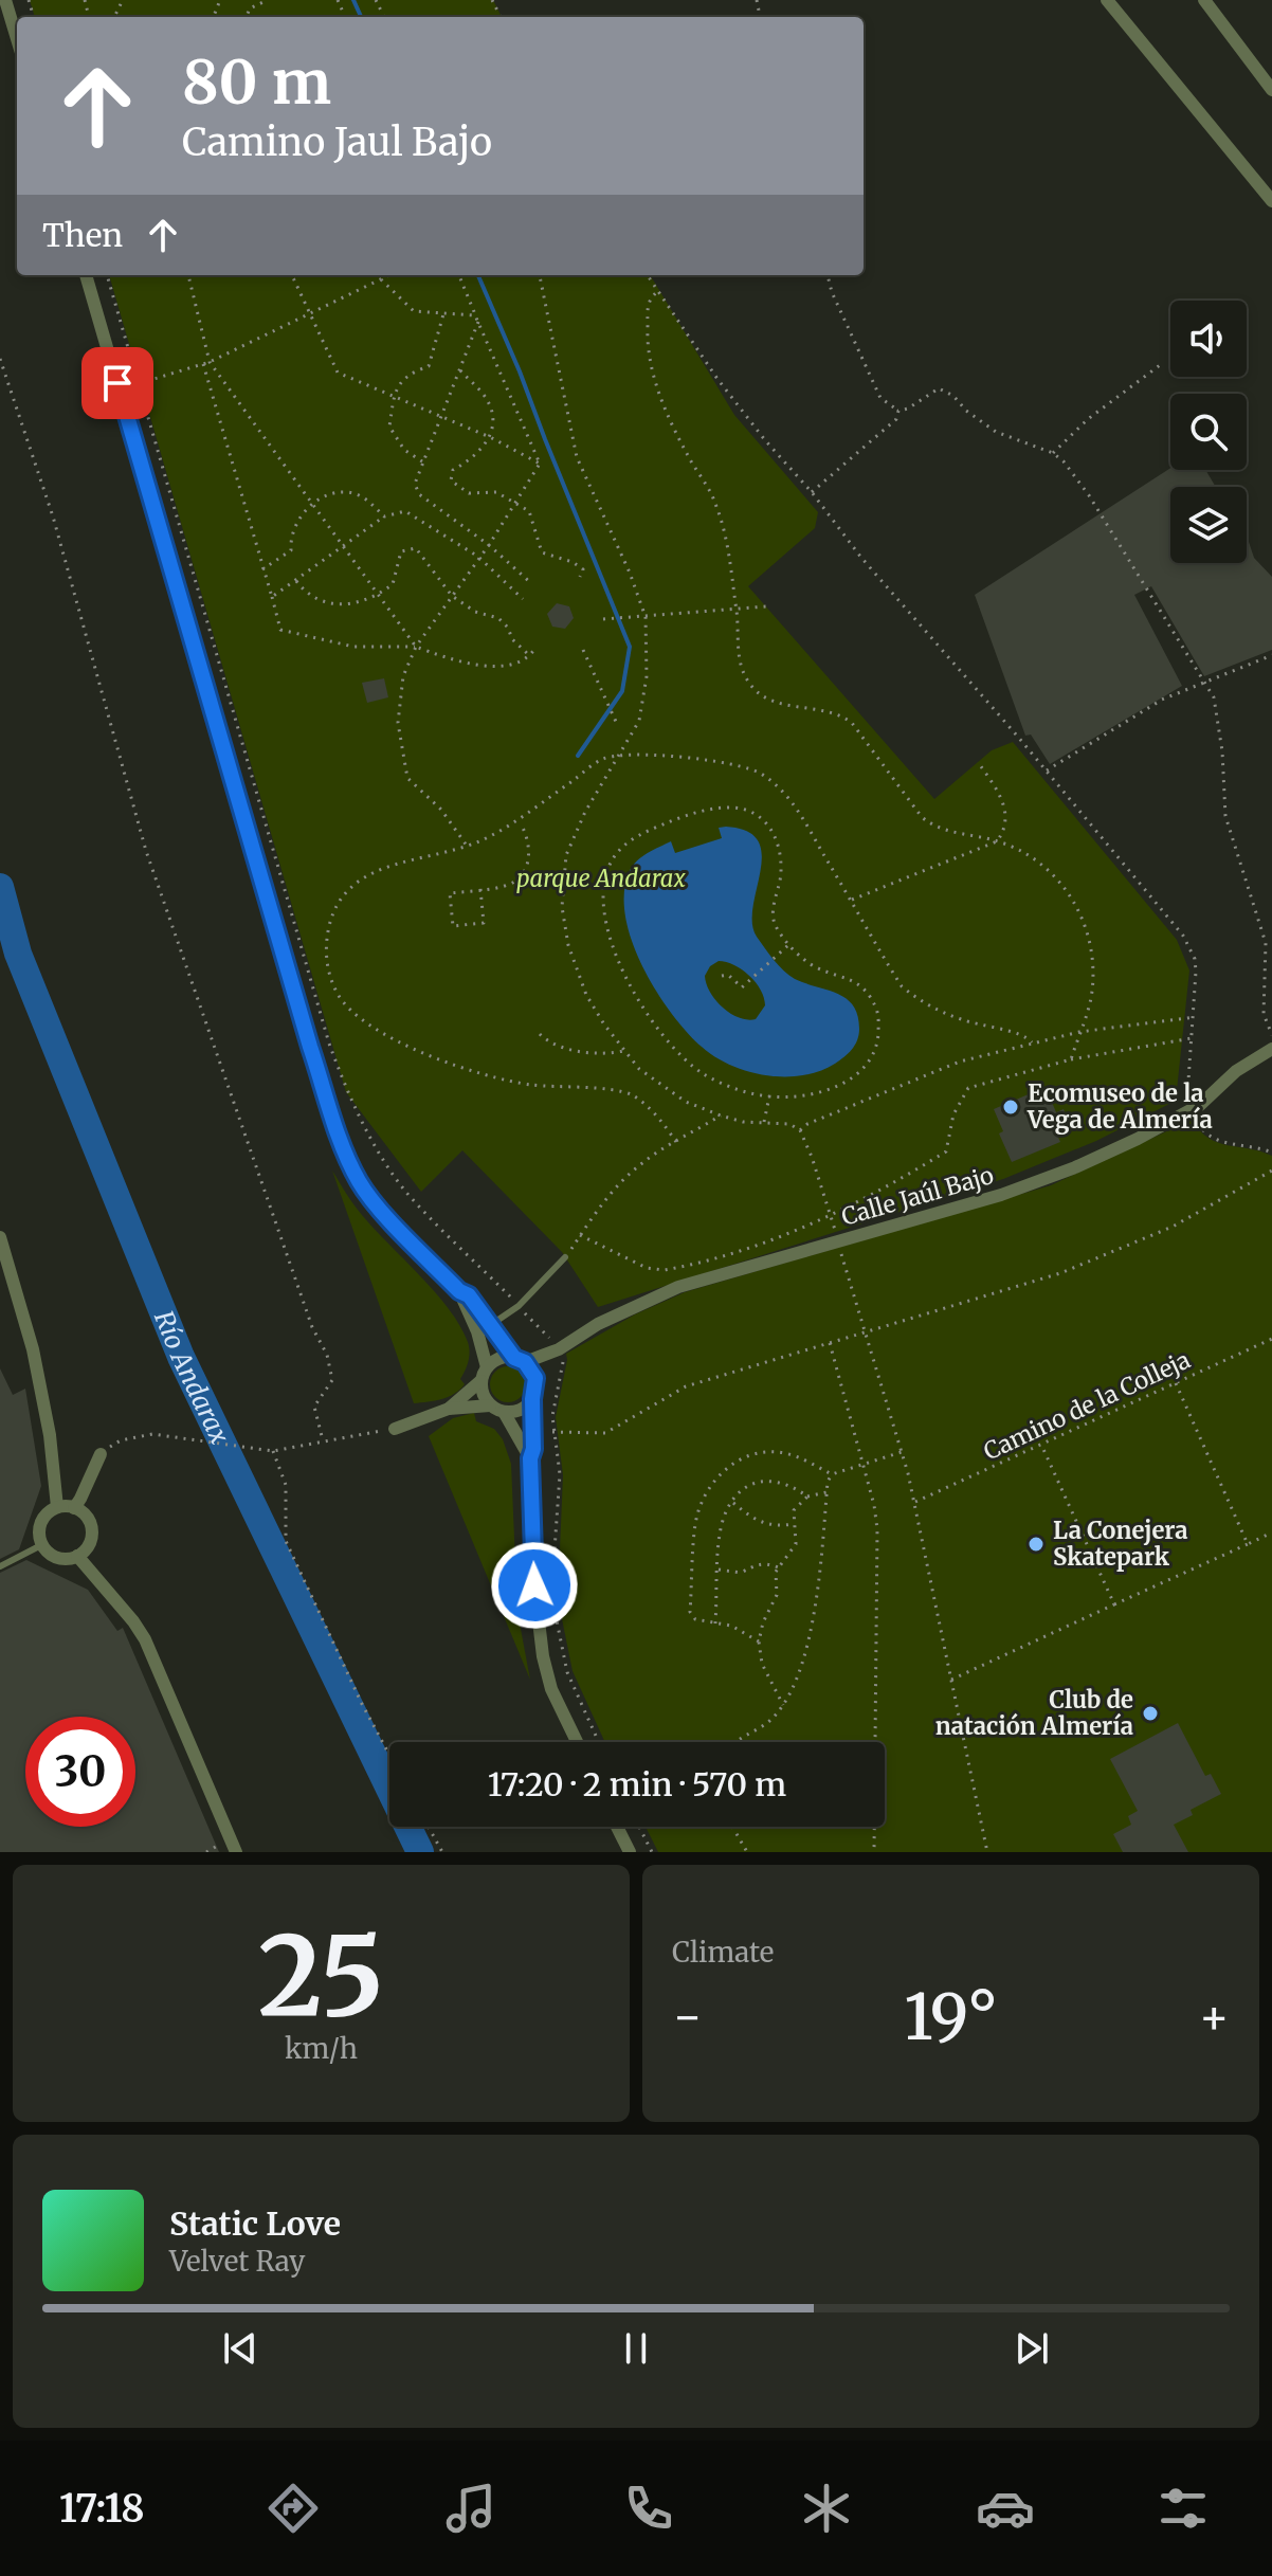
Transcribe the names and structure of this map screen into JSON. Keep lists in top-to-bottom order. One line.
{"streets":{"street":["Calle Jaúl Bajo"],"path":["Camino de la Colleja"]},"water":["Río Andarax"],"parks":["parque Andarax"],"places":["Ecomuseo de la Vega de Almería","La Conejera Skatepark","Club de natación Almería"],"page":{"turn":["80 m","Camino Jaul Bajo"],"then":"Then","limit":"30","trip":"17:20 · 2 min · 570 m","tile":[["25","km/h"],"Climate"],"heat":["−","19°","+"],"song":["Static Love","Velvet Ray"],"tabs":"17:18"}}
